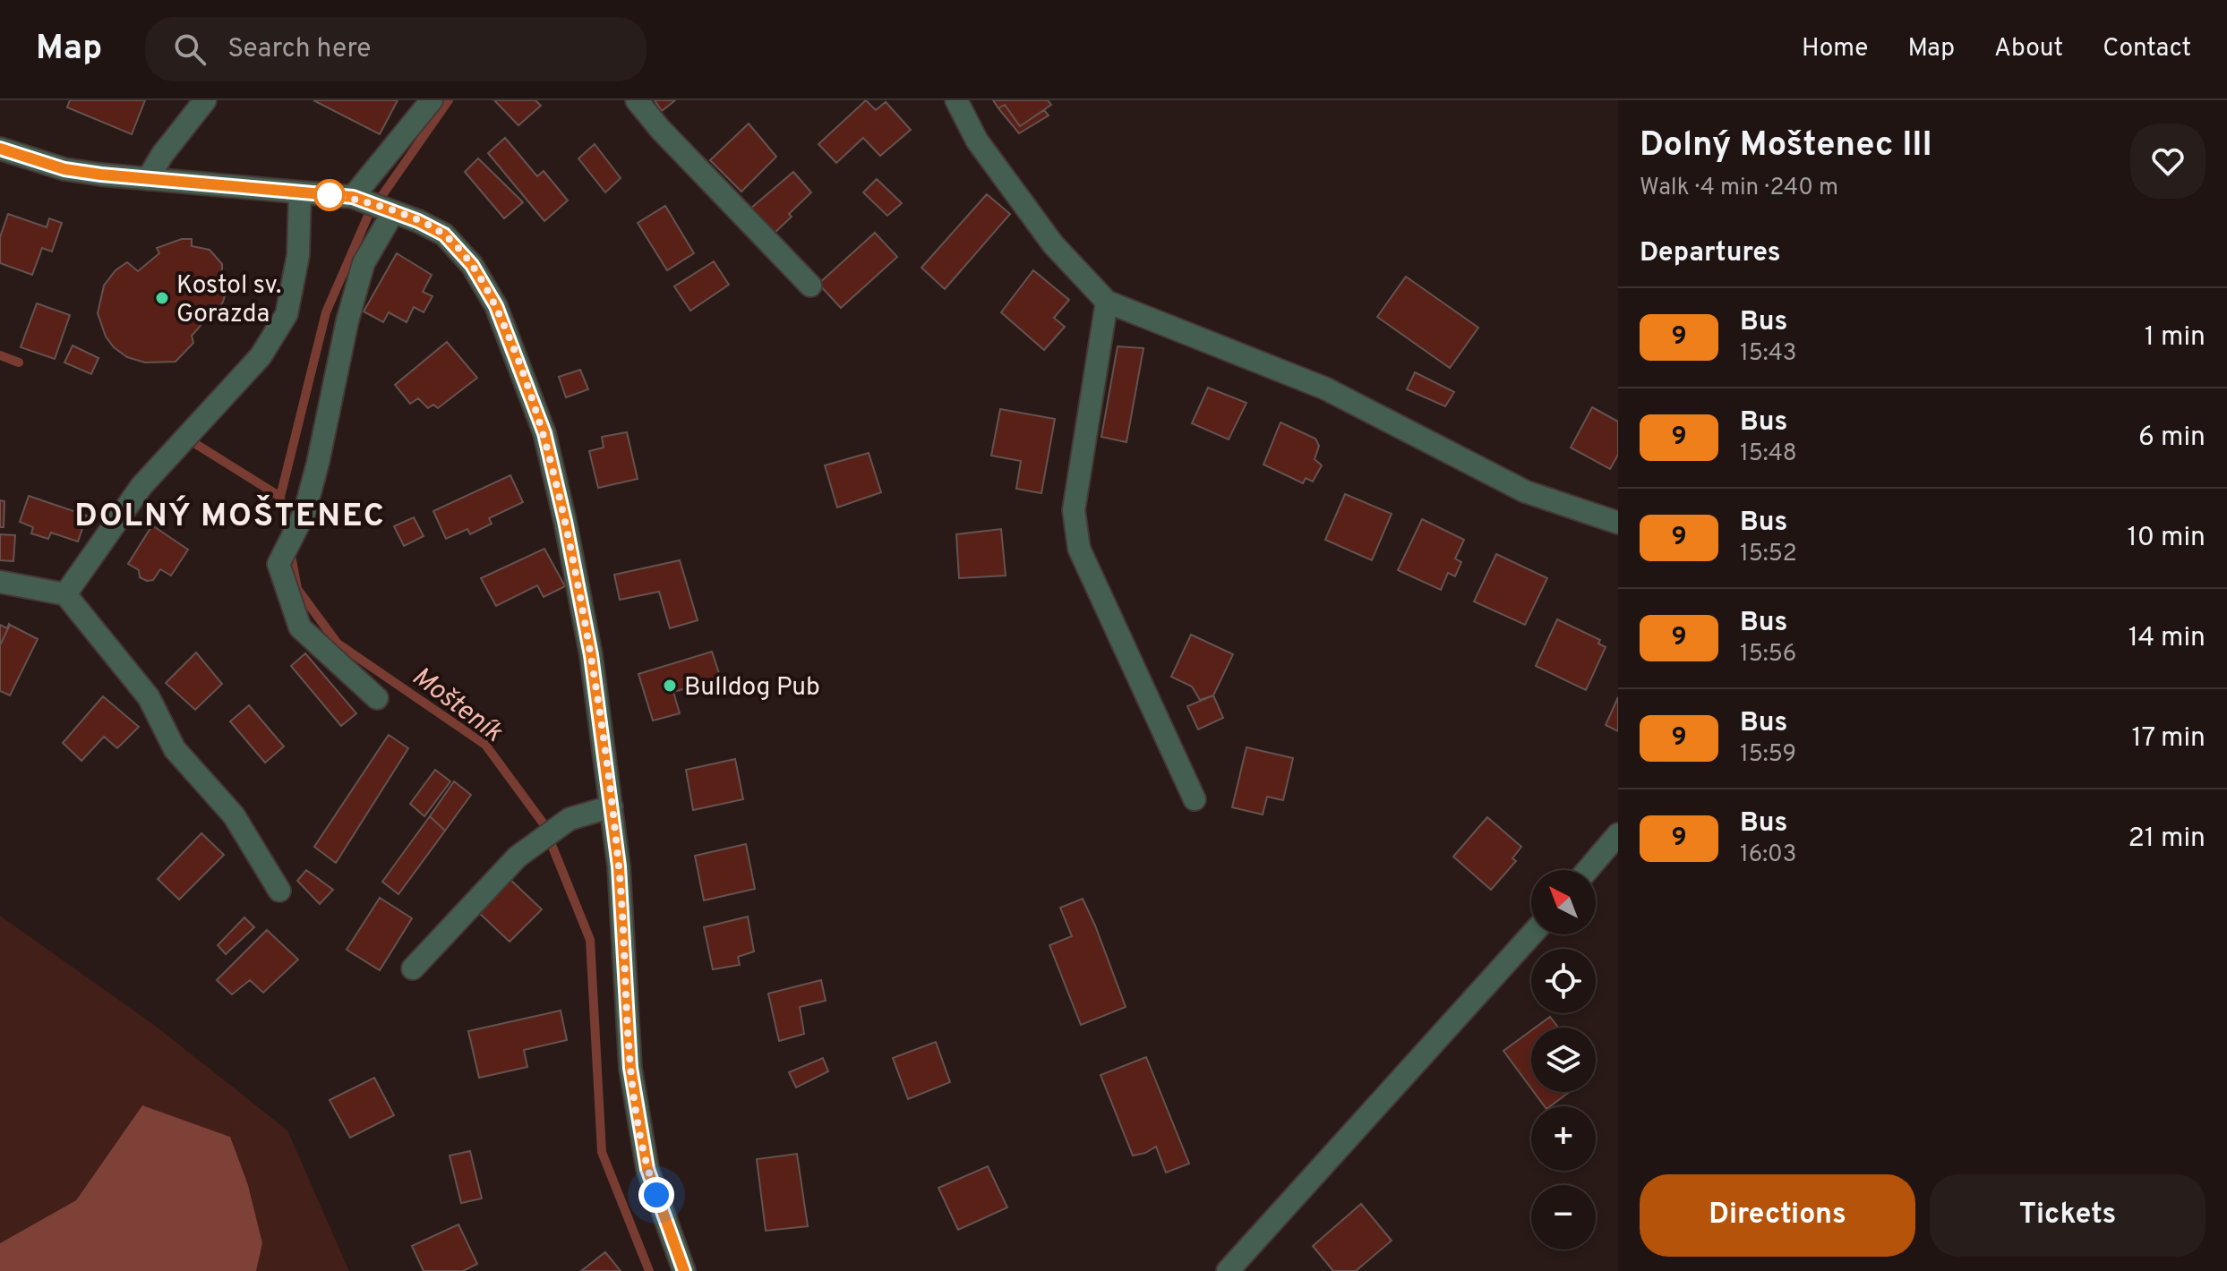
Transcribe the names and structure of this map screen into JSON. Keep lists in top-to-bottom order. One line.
{"districts":["DOLNÝ MOŠTENEC"],"water":["Mošteník"],"places":["Kostol sv. Gorazda","Bulldog Pub"],"lines":["bus line 9"],"north":"top left","page":{"header":"Map","search":"Search here","nav":["Home","Map","About","Contact"],"heading":[["Dolný Moštenec III","Walk · 4 min · 240 m"],"Departures"],"list":[{"mark":"9","name":"Bus","note":"15:43","value":"1 min"},{"mark":"9","name":"Bus","note":"15:48","value":"6 min"},{"mark":"9","name":"Bus","note":"15:52","value":"10 min"},{"mark":"9","name":"Bus","note":"15:56","value":"14 min"},{"mark":"9","name":"Bus","note":"15:59","value":"17 min"},{"mark":"9","name":"Bus","note":"16:03","value":"21 min"}],"map_buttons":["+","−"],"buttons":["Directions","Tickets"]}}
